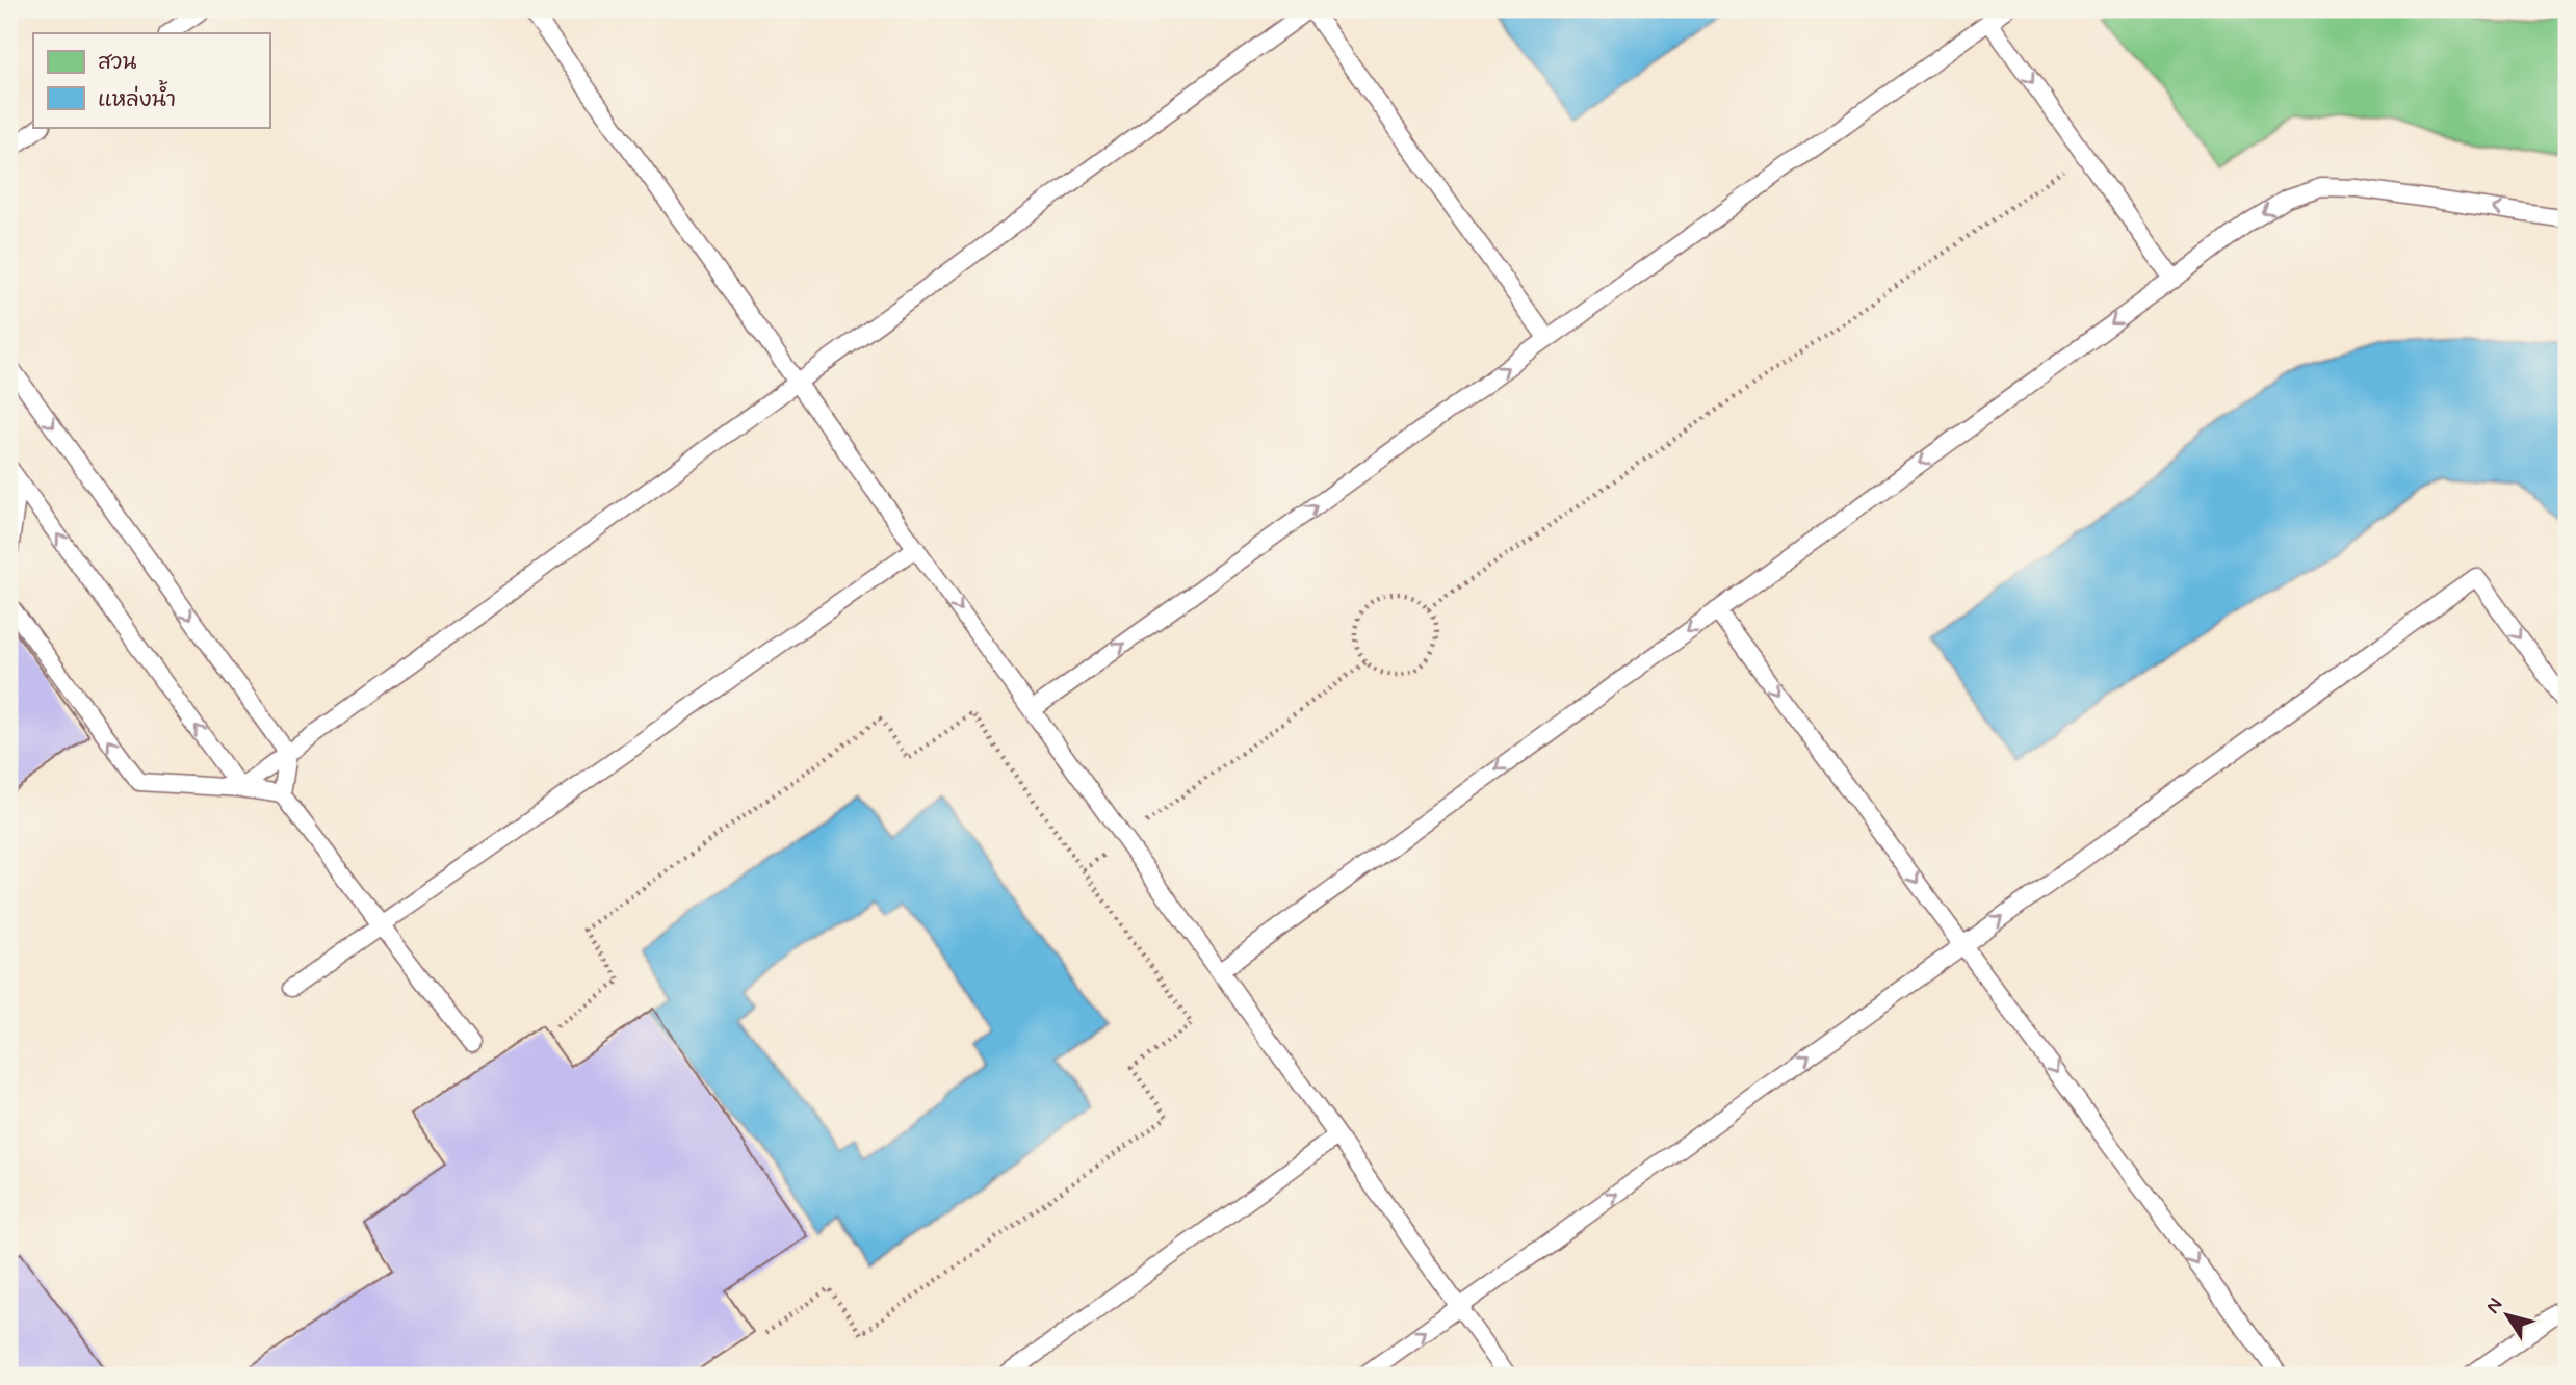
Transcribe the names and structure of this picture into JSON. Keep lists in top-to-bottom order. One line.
{"legend":["สวน","แหล่งน้ำ"],"north":"top left"}
